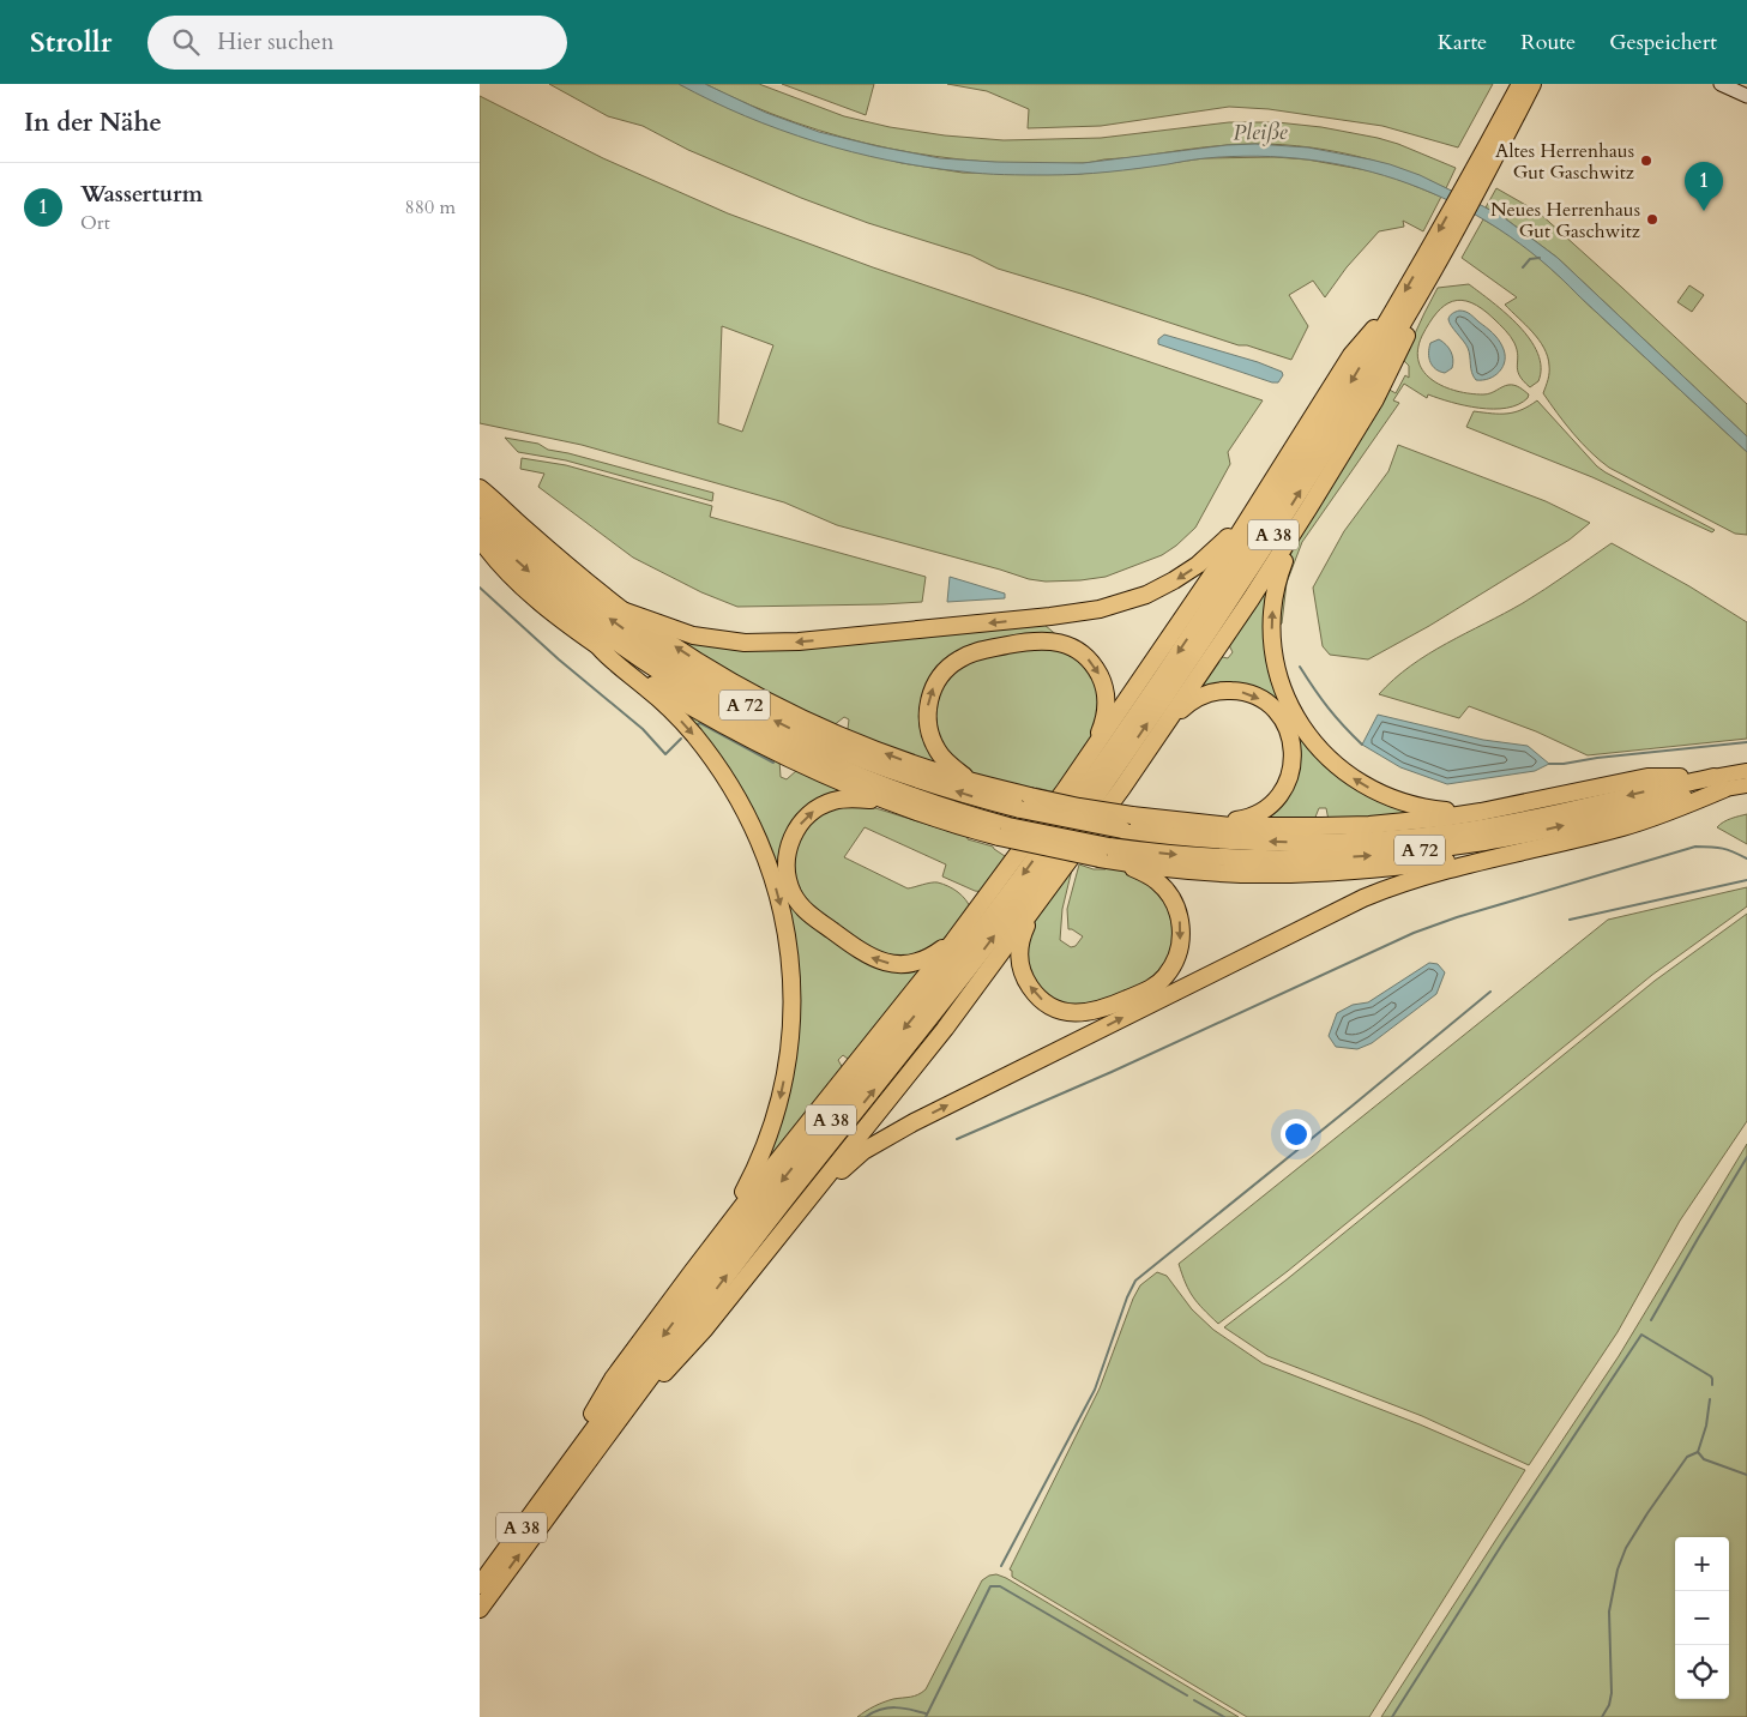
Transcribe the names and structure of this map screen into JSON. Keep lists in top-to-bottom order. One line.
{"streets":{"highway":["A 38","A 72"]},"water":["Pleiße"],"places":["Altes Herrenhaus Gut Gaschwitz","Neues Herrenhaus Gut Gaschwitz"],"page":{"header":"Strollr","search":"Hier suchen","nav":["Karte","Route","Gespeichert"],"heading":"In der Nähe","list":[{"mark":"1","name":"Wasserturm","note":"Ort","value":"880 m"}],"pins":"1","map_buttons":["+","−"]}}
